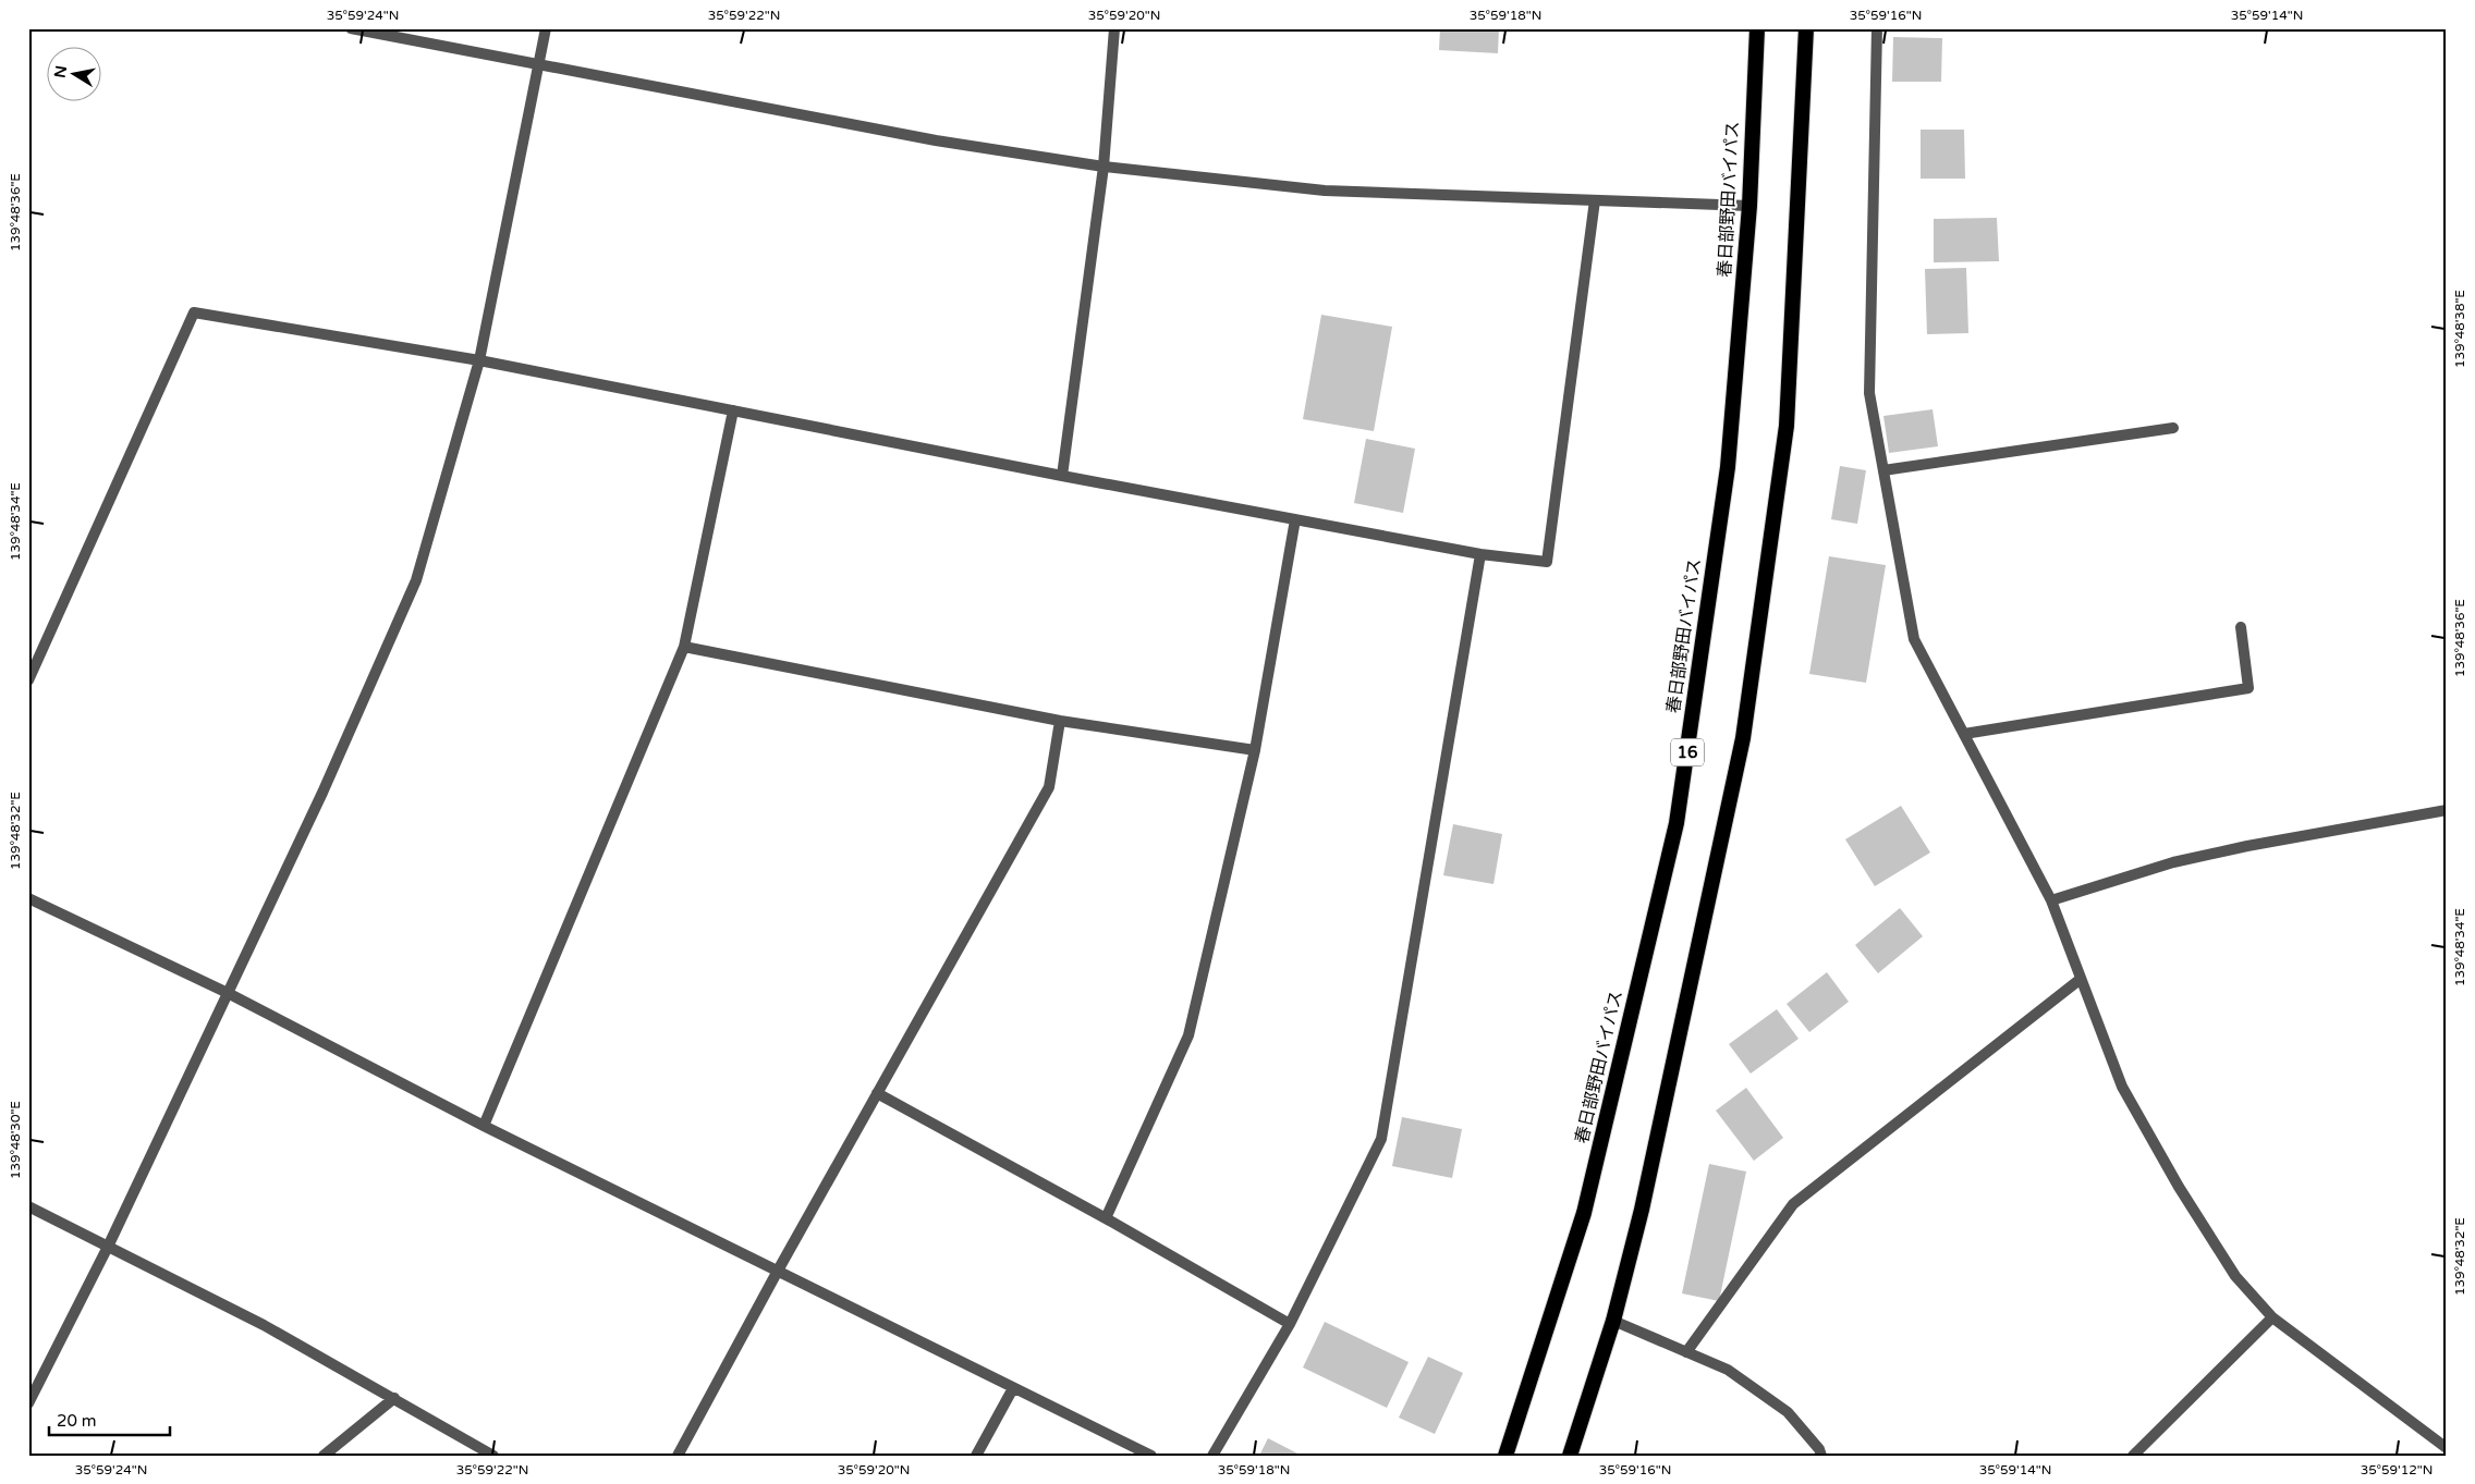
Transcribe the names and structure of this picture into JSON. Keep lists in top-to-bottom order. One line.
{"streets":{"highway":["春日部野田バイパス","16"]},"scale_bar":"20 m","north":"left","coordinates":["35°59'24\"N","35°59'22\"N","35°59'20\"N","35°59'18\"N","35°59'16\"N","35°59'14\"N","139°48'36\"E","139°48'38\"E","139°48'34\"E","139°48'32\"E","139°48'30\"E","35°59'12\"N"]}
